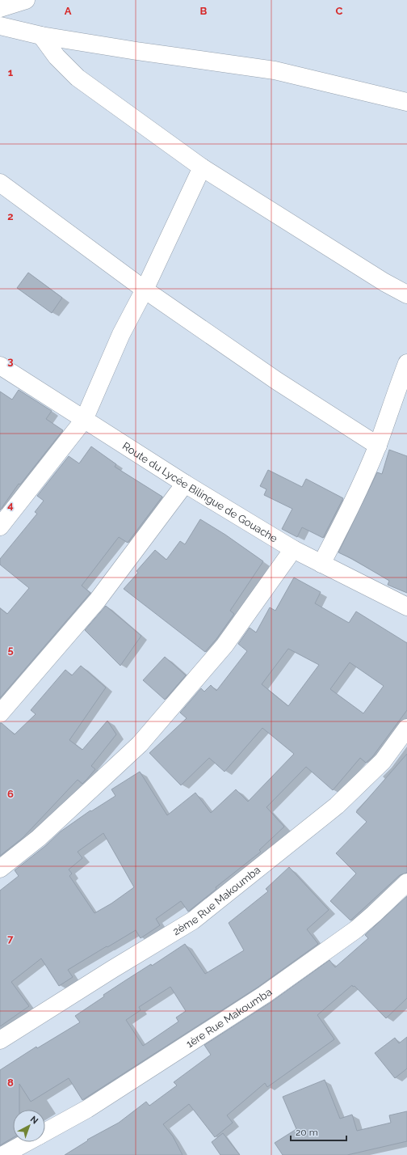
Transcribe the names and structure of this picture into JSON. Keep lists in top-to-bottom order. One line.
{"streets":{"street":["Route du Lycée Bilingue de Gouache","2ème Rue Makoumba","1ère Rue Makoumba"]},"scale_bar":"20 m","north":"top right","grid":{"columns":["A","B","C"],"rows":["1","2","3","4","5","6","7","8"]}}
